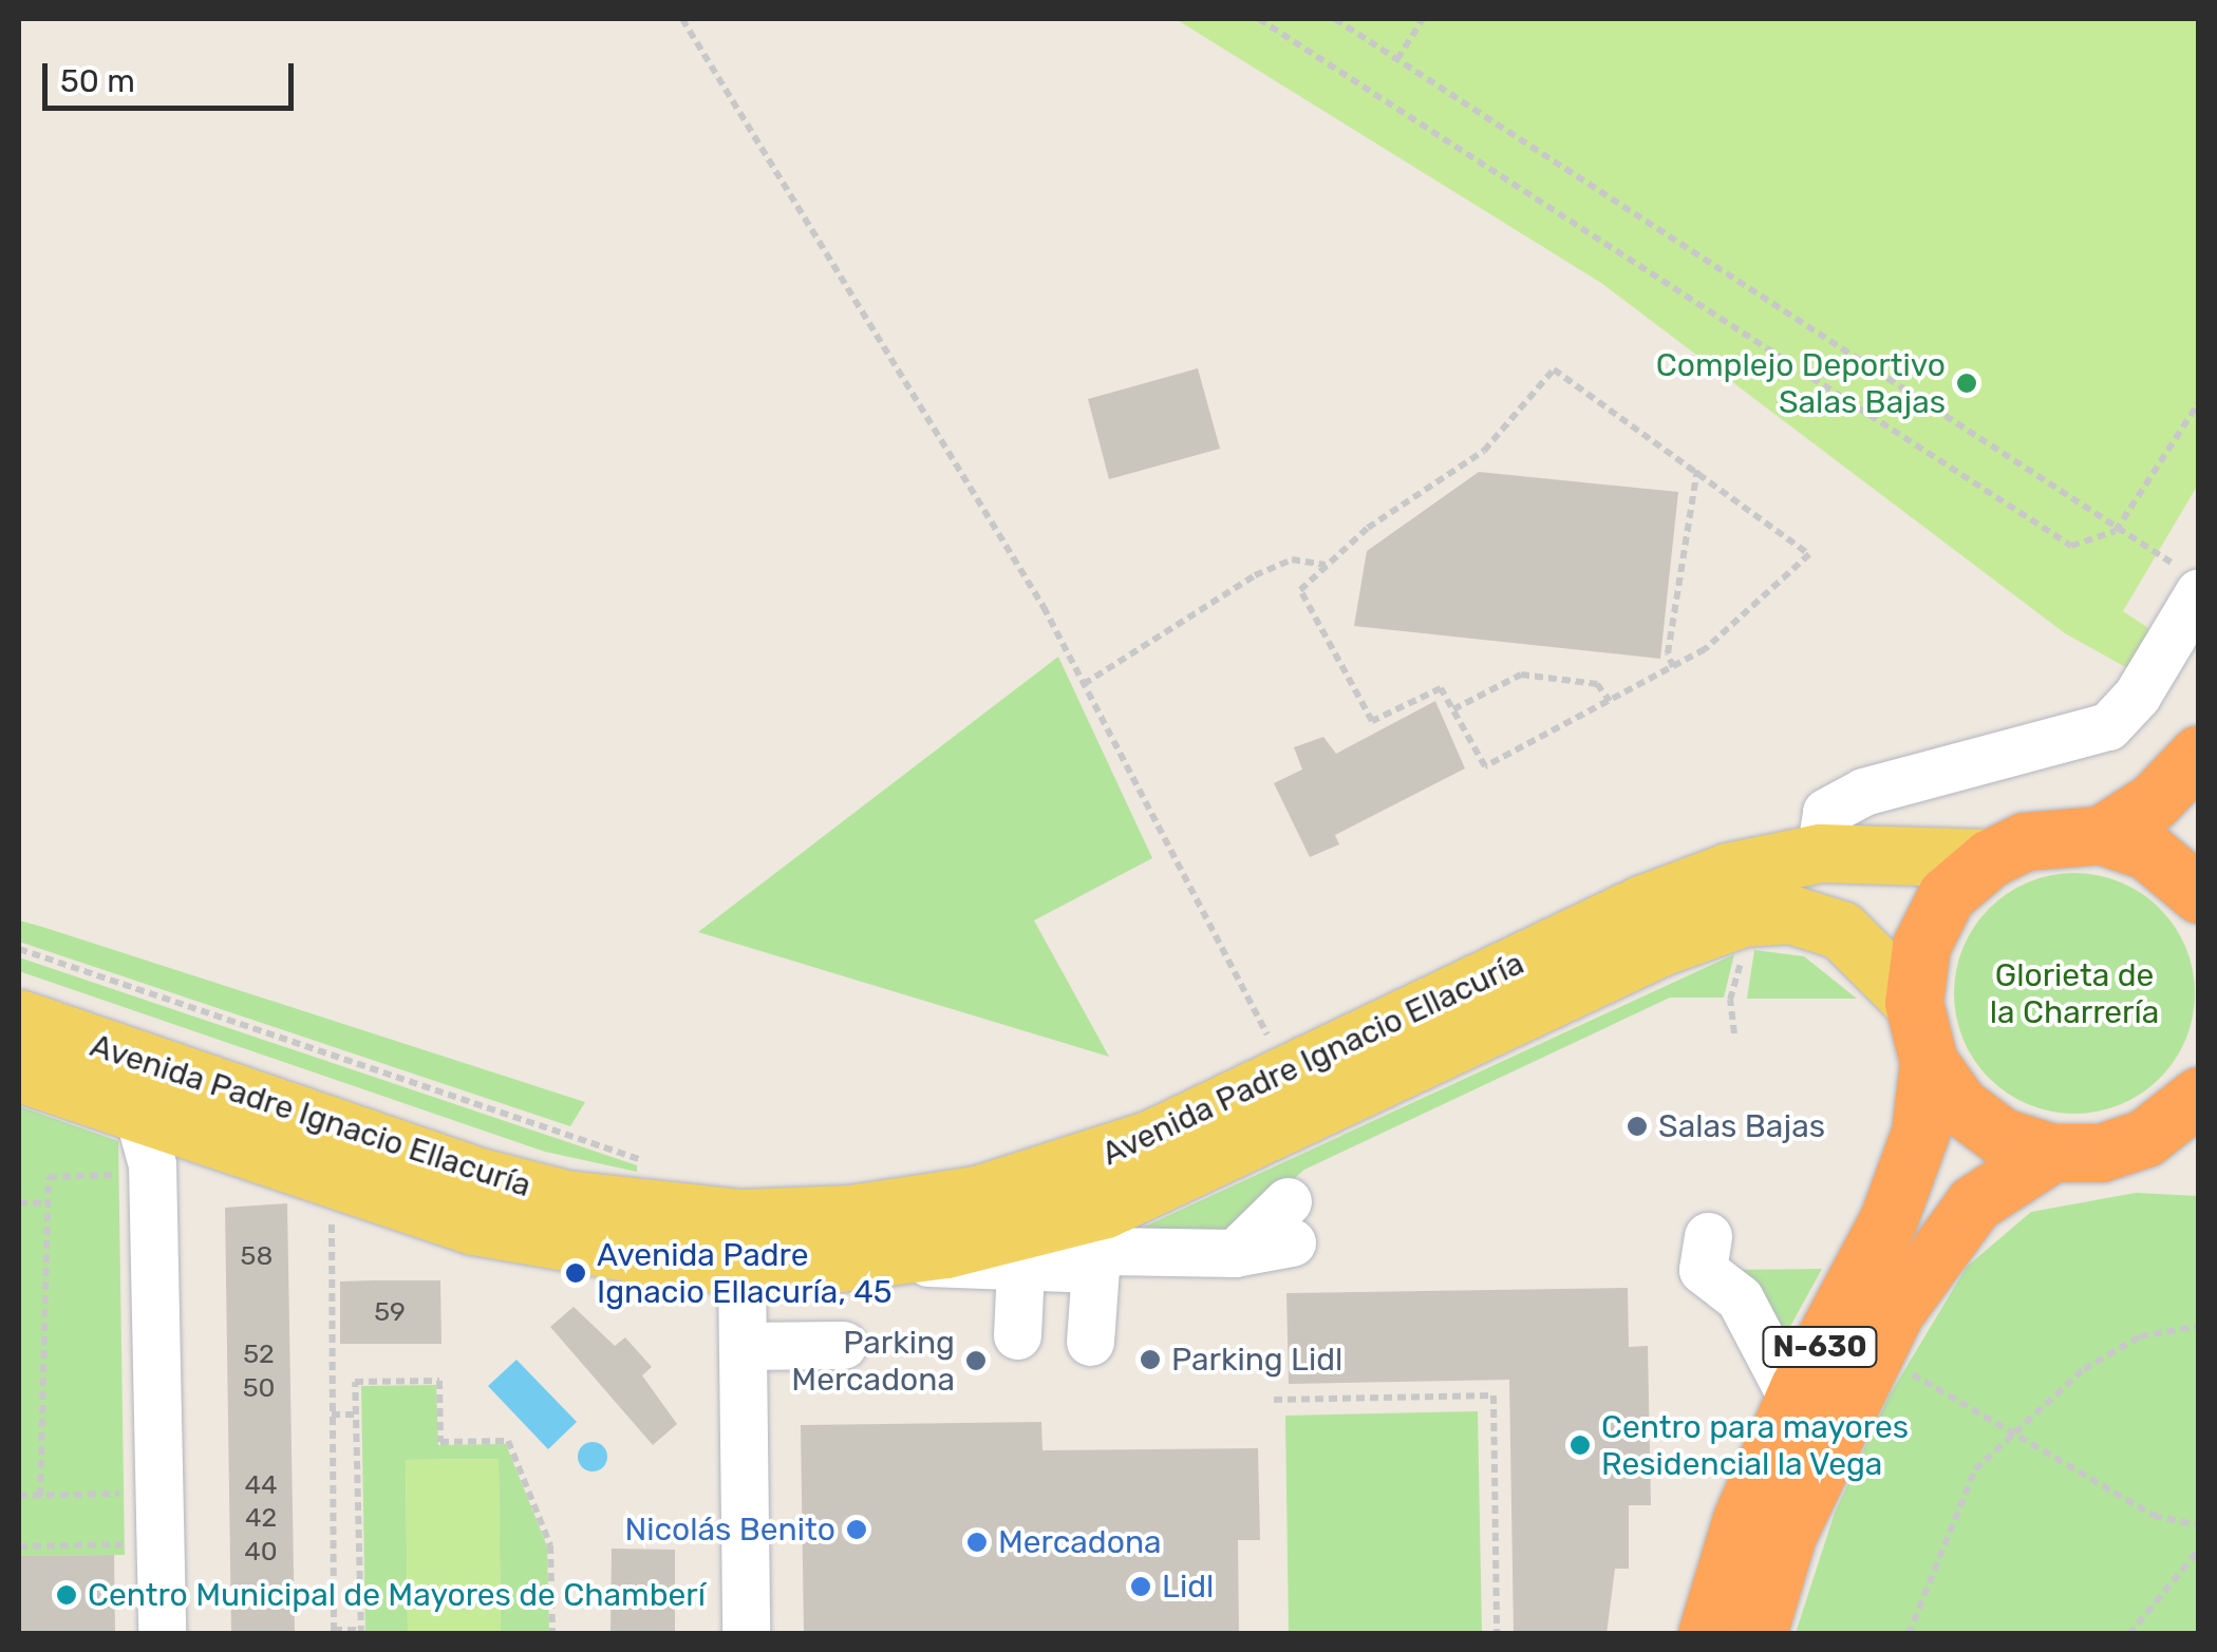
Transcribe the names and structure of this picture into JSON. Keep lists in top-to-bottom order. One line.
{"streets":{"highway":["N-630"],"main road":["Avenida Padre Ignacio Ellacuría"]},"crossings":[["Avenida Padre Ignacio Ellacuría","N-630"]],"parks":["Glorieta de la Charrería"],"places":["Complejo Deportivo Salas Bajas","Salas Bajas","Avenida Padre Ignacio Ellacuría, 45","Parking Lidl","Parking Mercadona","Centro para mayores Residencial la Vega","Nicolás Benito","Mercadona","Lidl","Centro Municipal de Mayores de Chamberí"],"house_numbers":["58","59","52","50","44","42","40"],"scale_bar":"50 m"}
